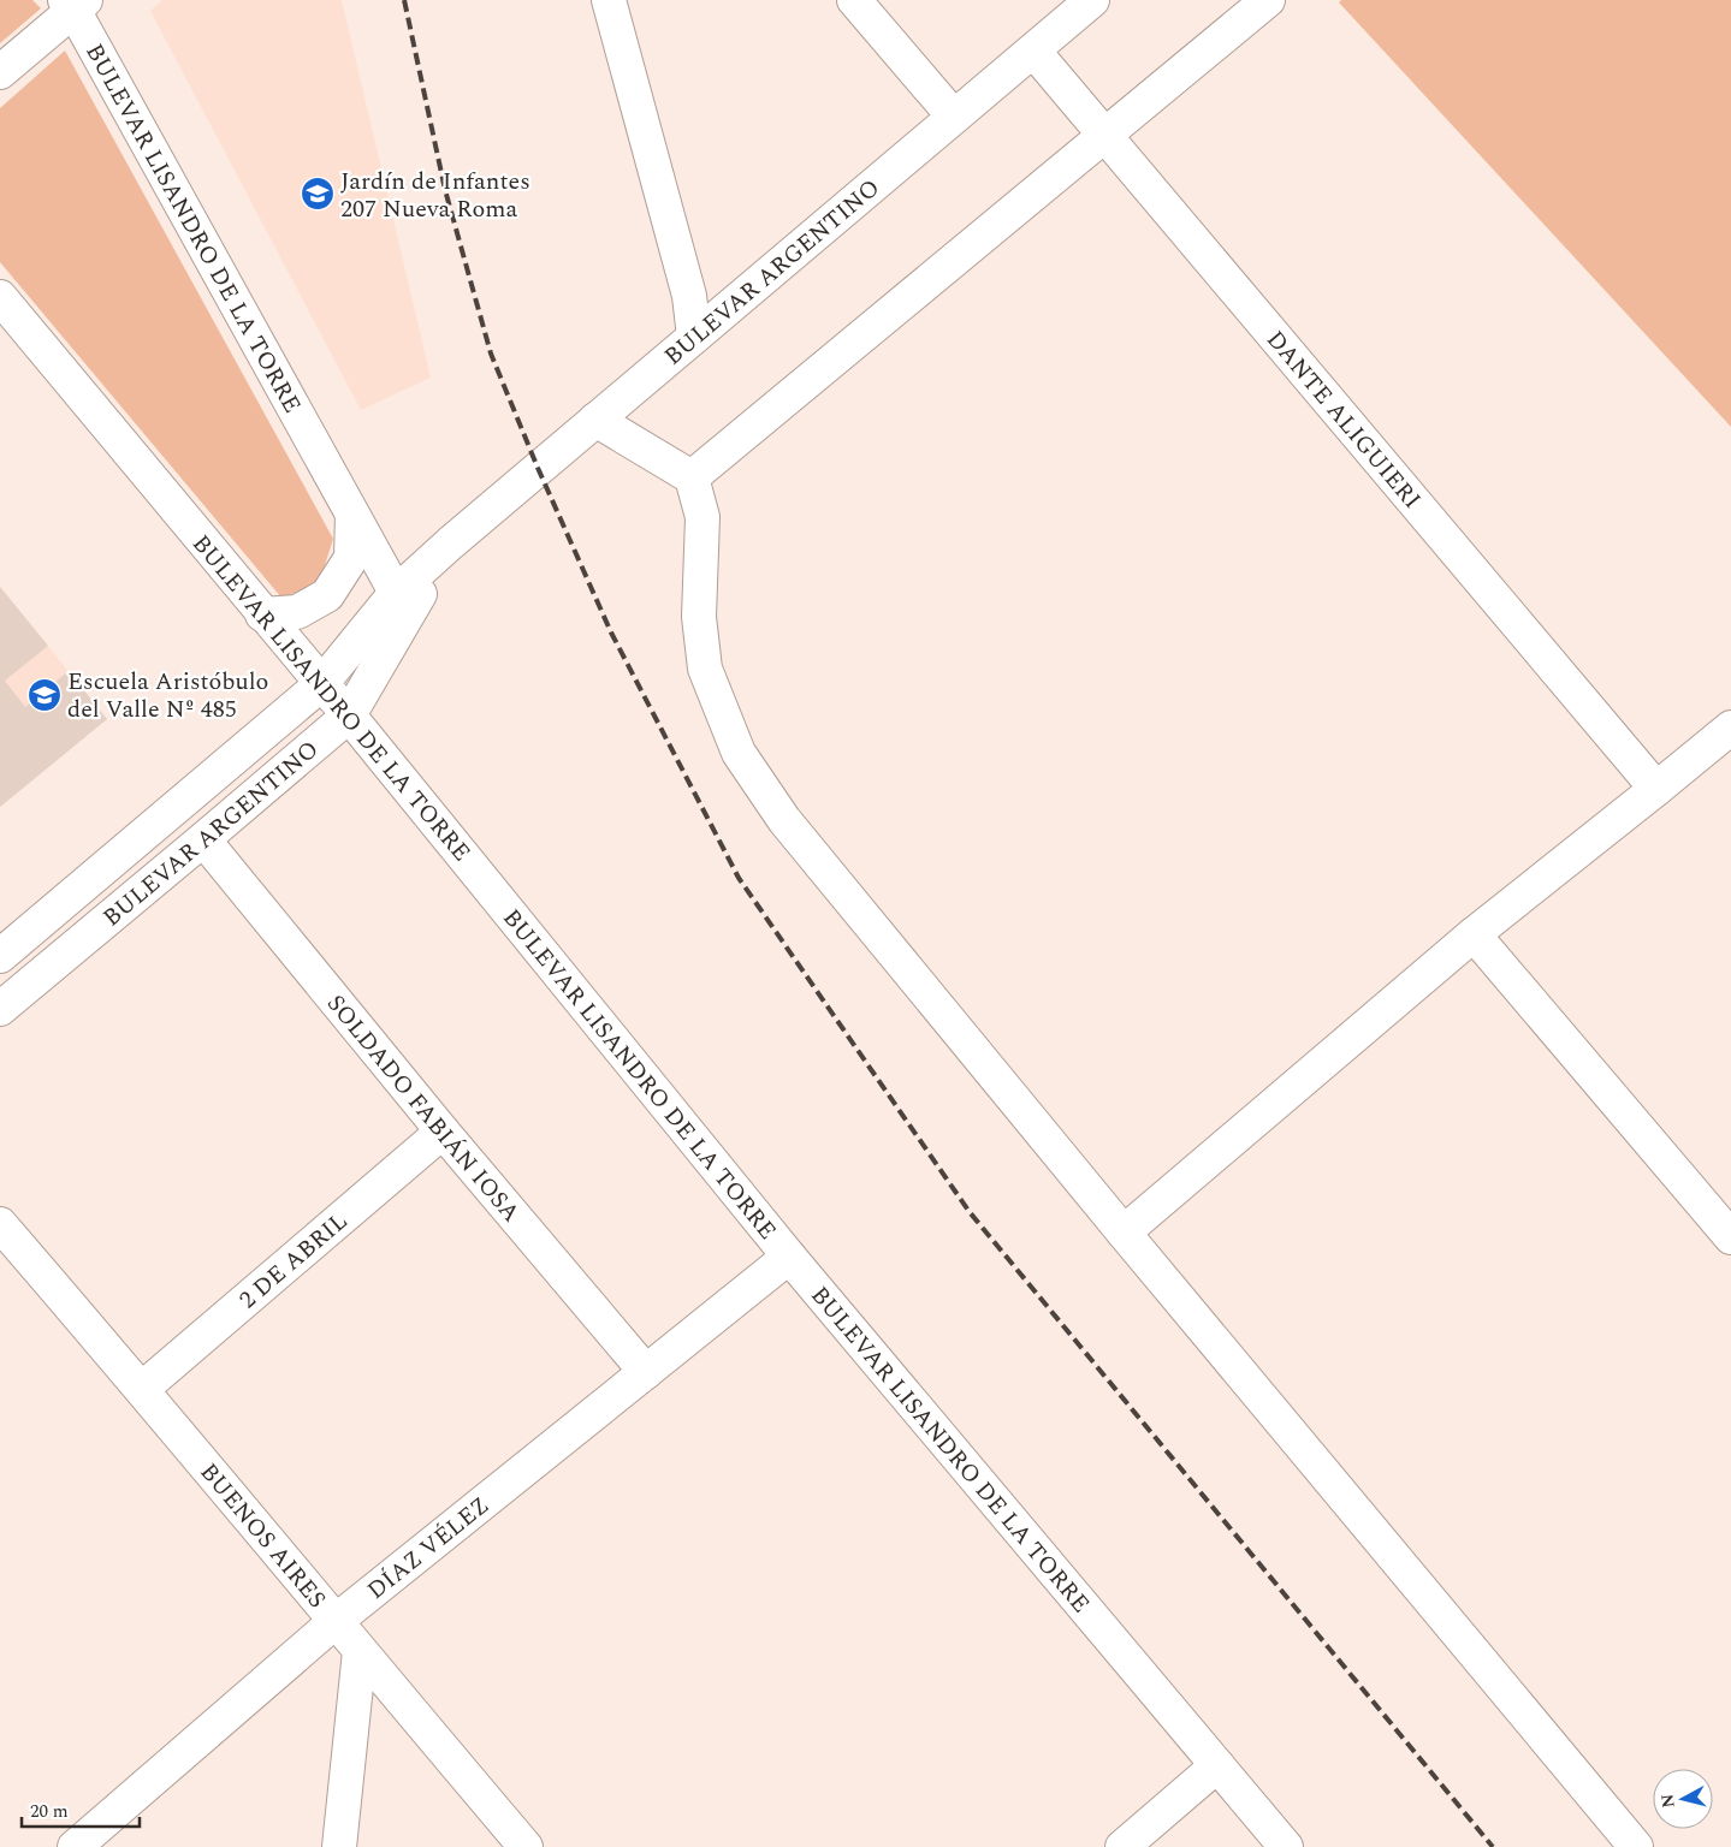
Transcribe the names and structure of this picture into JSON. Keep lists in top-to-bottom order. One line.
{"streets":{"street":["BULEVAR LISANDRO DE LA TORRE","BULEVAR ARGENTINO","DANTE ALIGUIERI","SOLDADO FABIÁN IOSA","2 DE ABRIL","BUENOS AIRES","DÍAZ VÉLEZ"]},"crossings":[["BULEVAR LISANDRO DE LA TORRE","BULEVAR ARGENTINO"],["BULEVAR LISANDRO DE LA TORRE","DÍAZ VÉLEZ"],["BULEVAR ARGENTINO","DANTE ALIGUIERI"],["BULEVAR ARGENTINO","SOLDADO FABIÁN IOSA"],["SOLDADO FABIÁN IOSA","2 DE ABRIL"],["SOLDADO FABIÁN IOSA","DÍAZ VÉLEZ"],["2 DE ABRIL","BUENOS AIRES"],["BUENOS AIRES","DÍAZ VÉLEZ"]],"places":{"school or university":["Jardín de Infantes 207 Nueva Roma","Escuela Aristóbulo del Valle Nº 485"]},"scale_bar":"20 m","north":"left"}
